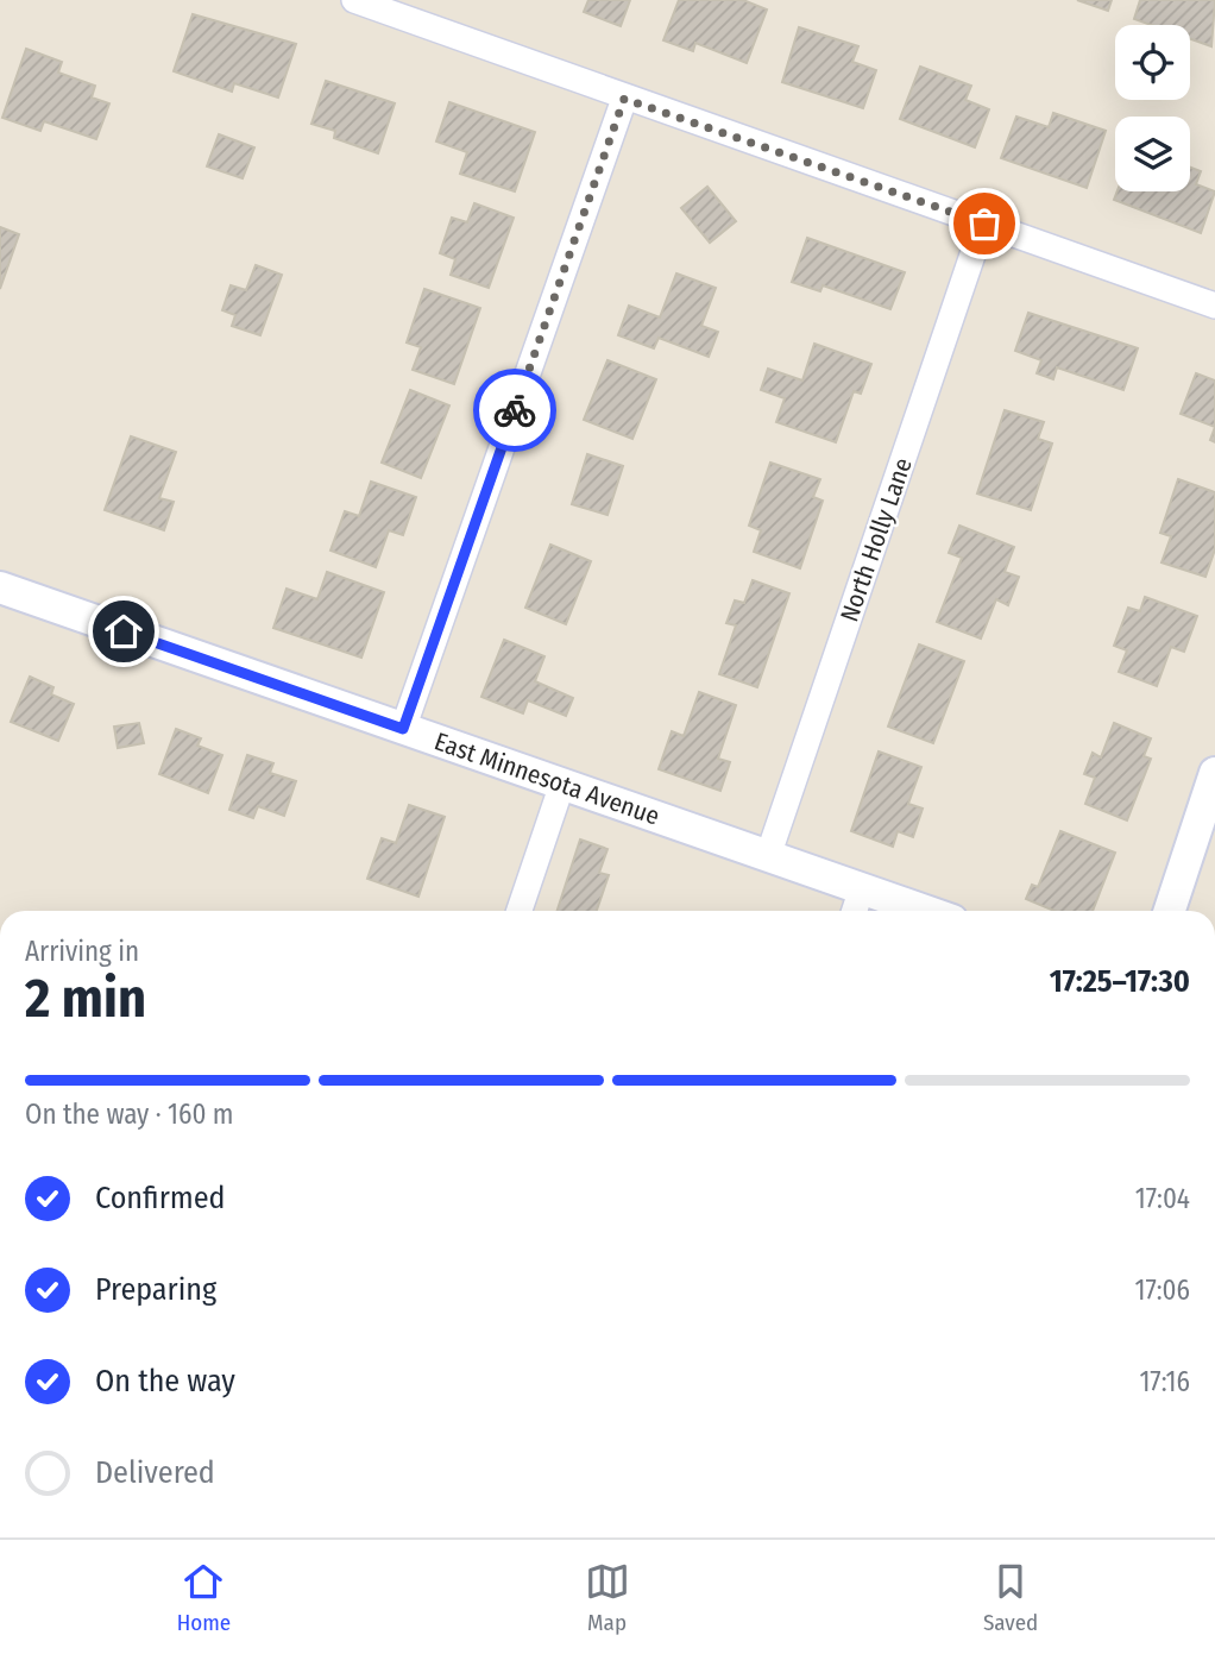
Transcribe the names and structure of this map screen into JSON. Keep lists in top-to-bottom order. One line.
{"streets":{"street":["North Holly Lane","East Minnesota Avenue"]},"crossings":[["North Holly Lane","East Minnesota Avenue"]],"page":{"heading":["2 min","Arriving in","17:25–17:30"],"bar":"On the way · 160 m","list":[["Confirmed","17:04"],["Preparing","17:06"],["On the way","17:16"],"Delivered"],"tabs":["Home","Map","Saved"]}}
